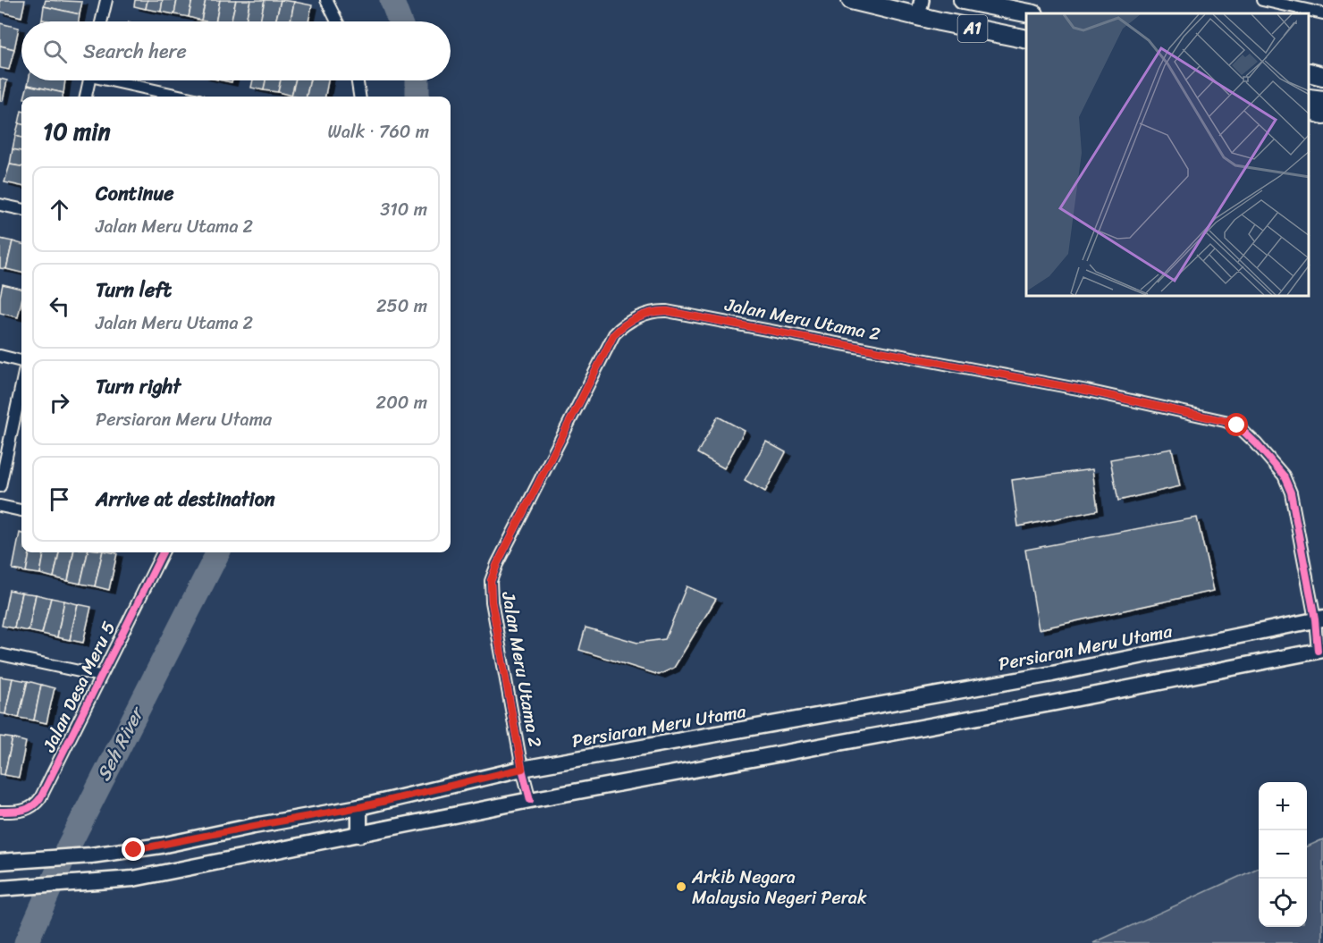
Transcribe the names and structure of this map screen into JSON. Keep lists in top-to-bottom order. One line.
{"streets":{"main road":["A1","Persiaran Meru Utama"],"street":["Jalan Meru Utama 2","Jalan Desa Meru 5"]},"crossings":[["Jalan Meru Utama 2","Persiaran Meru Utama"]],"water":["Seh River"],"places":["Arkib Negara Malaysia Negeri Perak"],"page":{"search":"Search here","heading":["10 min","Walk · 760 m"],"list":[["Continue","Jalan Meru Utama 2","310 m"],["Turn left","Jalan Meru Utama 2","250 m"],["Turn right","Persiaran Meru Utama","200 m"],"Arrive at destination"],"map_buttons":["+","−"]}}
